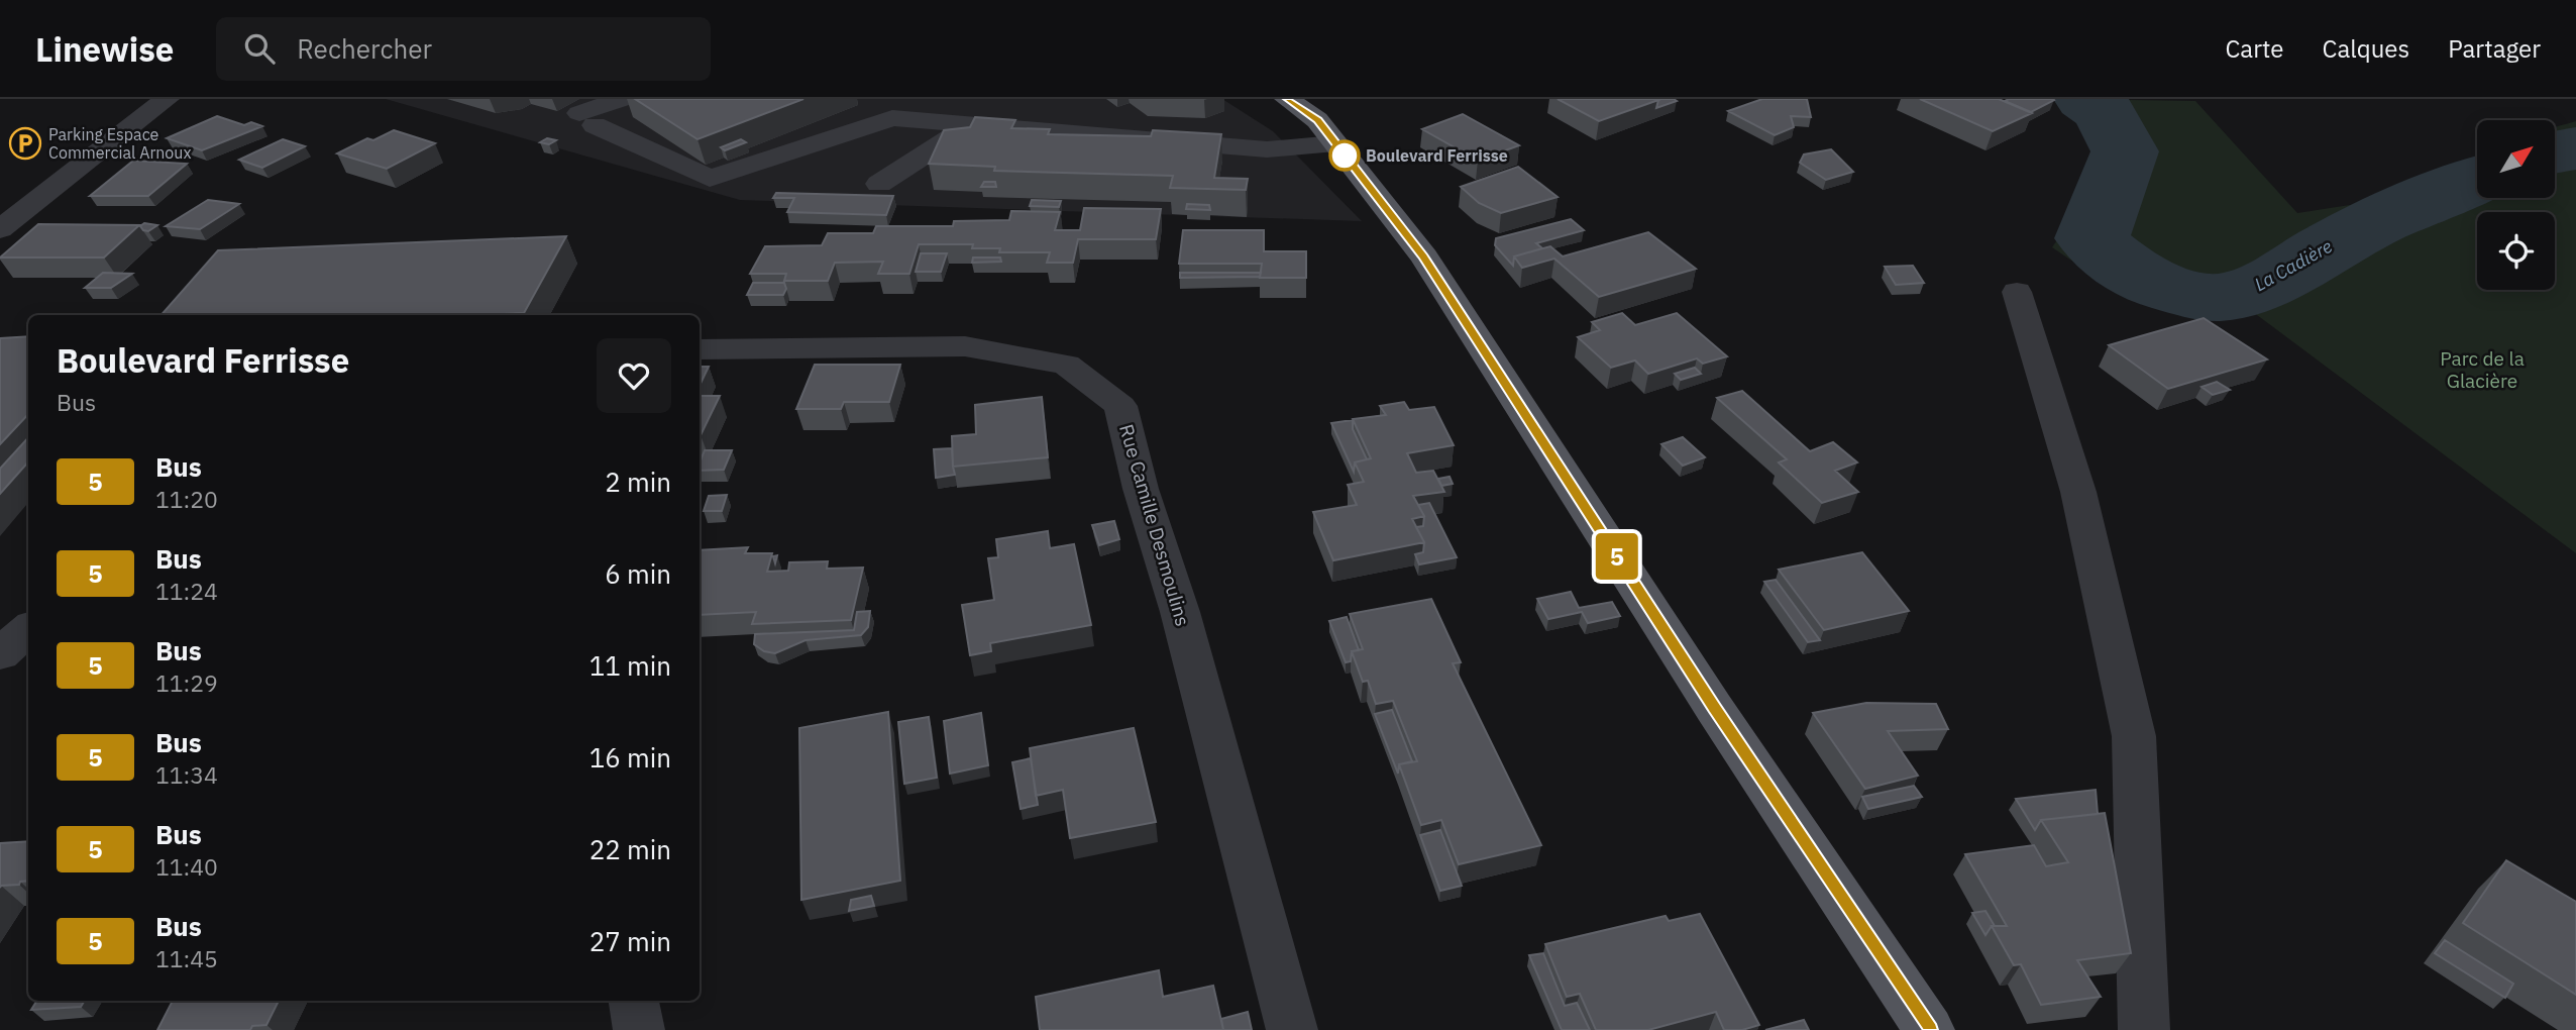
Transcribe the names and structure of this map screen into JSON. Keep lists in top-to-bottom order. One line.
{"streets":{"street":["Rue Camille Desmoulins"]},"water":["La Cadière"],"parks":["Parc de la Glacière"],"places":{"parking":["Parking Espace Commercial Arnoux"],"other":["Boulevard Ferrisse"]},"lines":["bus line 5"],"north":"top right","page":{"header":"Linewise","search":"Rechercher","nav":["Carte","Calques","Partager"],"on_map":"5","heading":["Boulevard Ferrisse","Bus"],"list":[{"mark":"5","name":"Bus","note":"11:20","value":"2 min"},{"mark":"5","name":"Bus","note":"11:24","value":"6 min"},{"mark":"5","name":"Bus","note":"11:29","value":"11 min"},{"mark":"5","name":"Bus","note":"11:34","value":"16 min"},{"mark":"5","name":"Bus","note":"11:40","value":"22 min"},{"mark":"5","name":"Bus","note":"11:45","value":"27 min"}]}}
